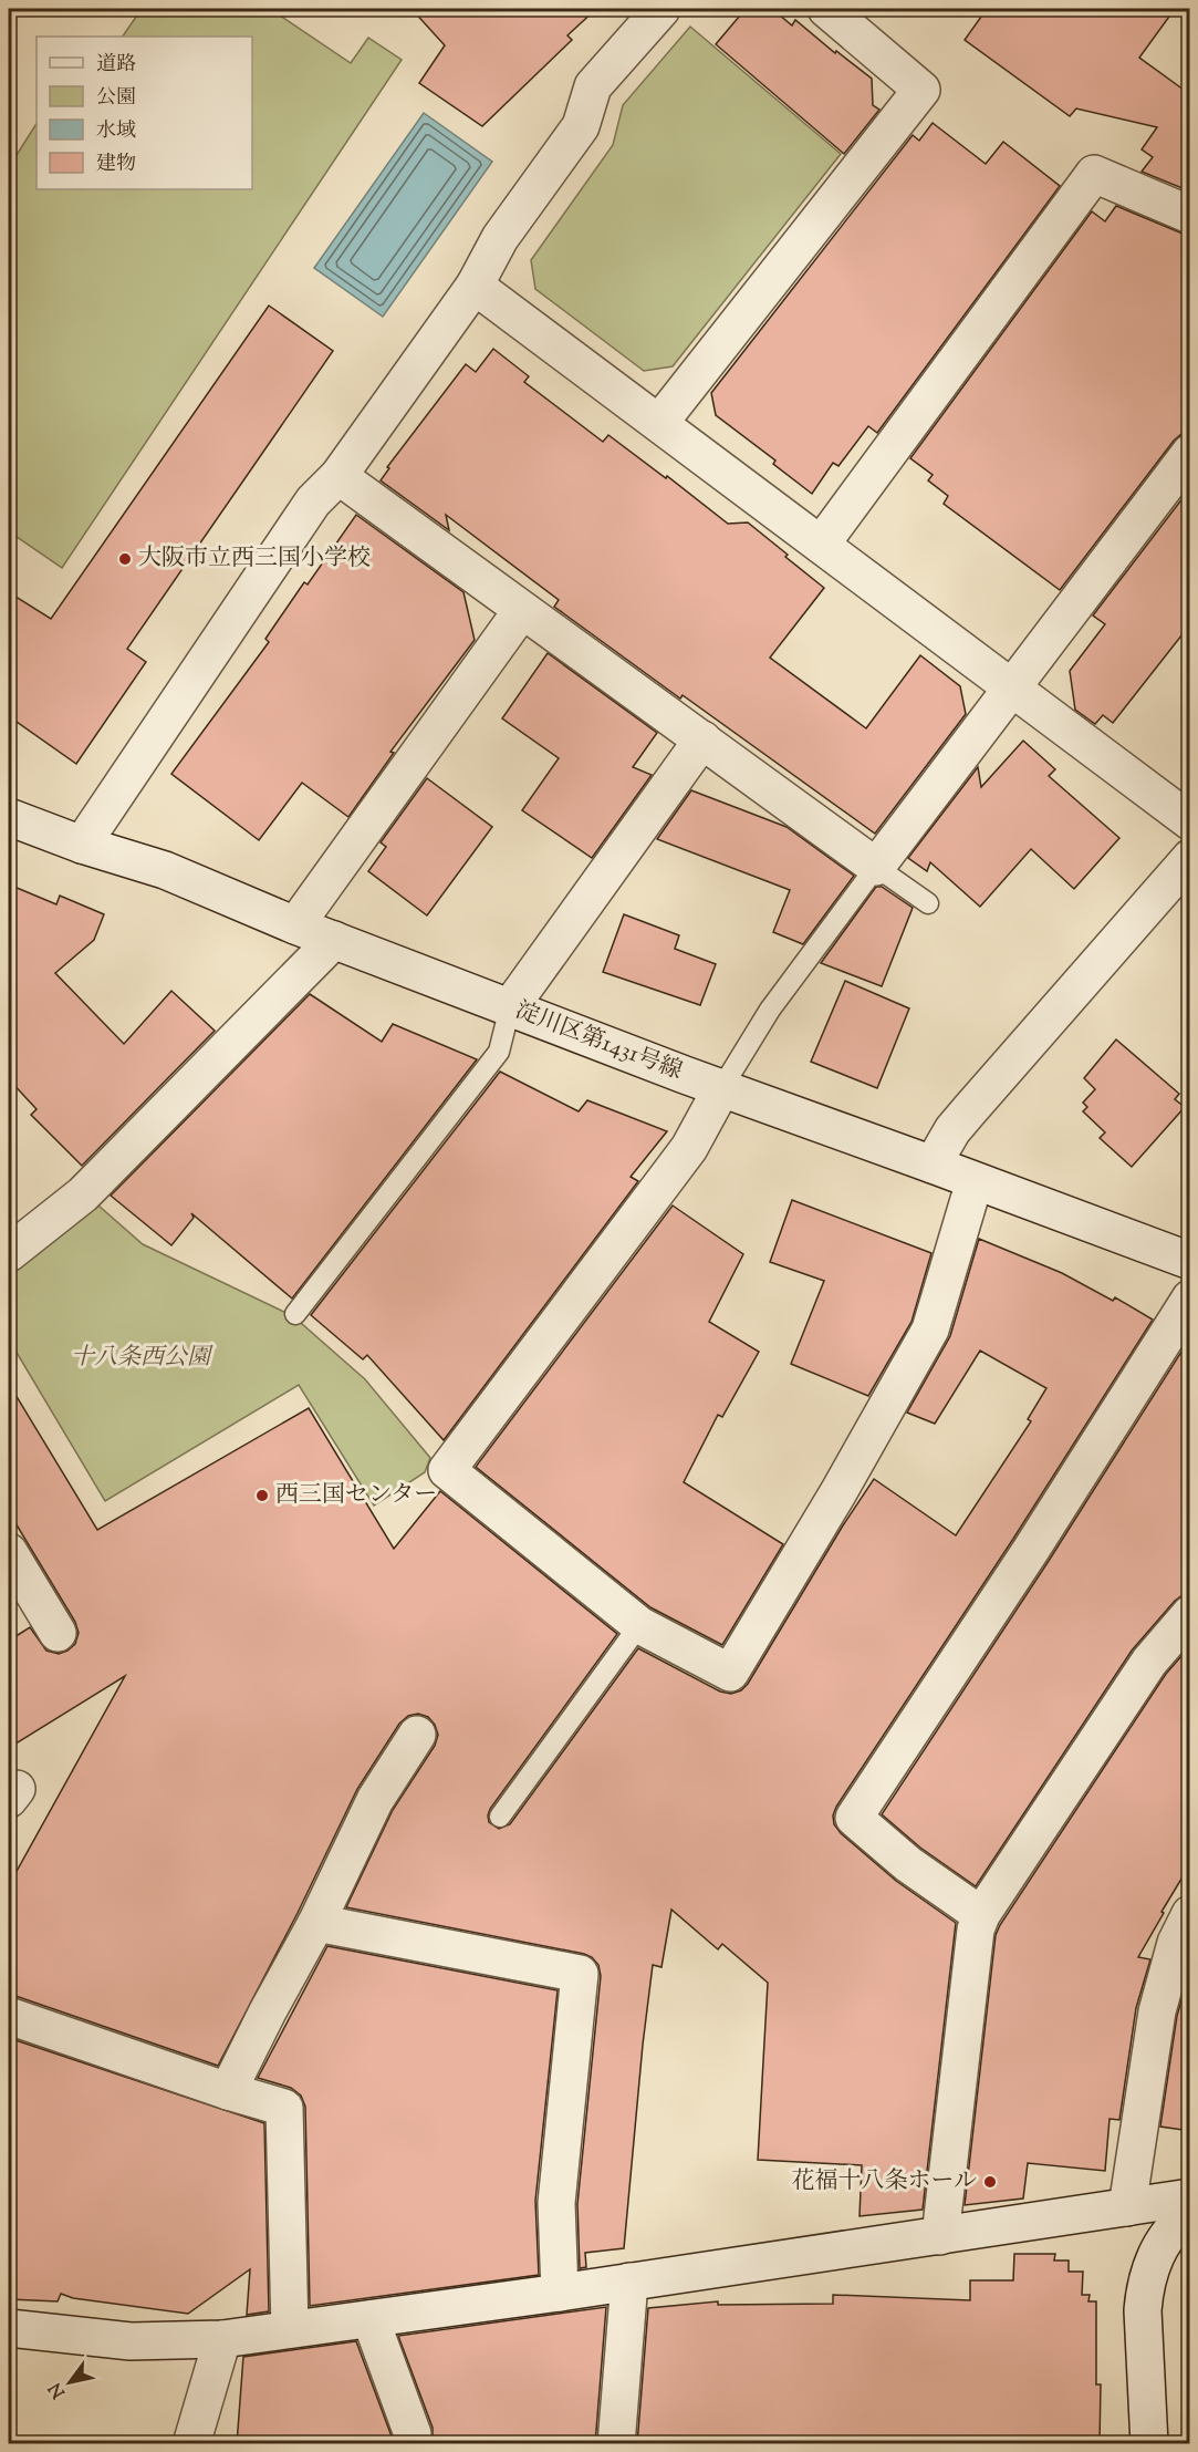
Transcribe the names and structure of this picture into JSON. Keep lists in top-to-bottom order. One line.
{"streets":{"street":["淀川区第1431号線"]},"parks":["十八条西公園"],"places":["大阪市立西三国小学校","西三国センター","花福十八条ホール"],"legend":["道路","公園","水域","建物"],"north":"bottom left"}
